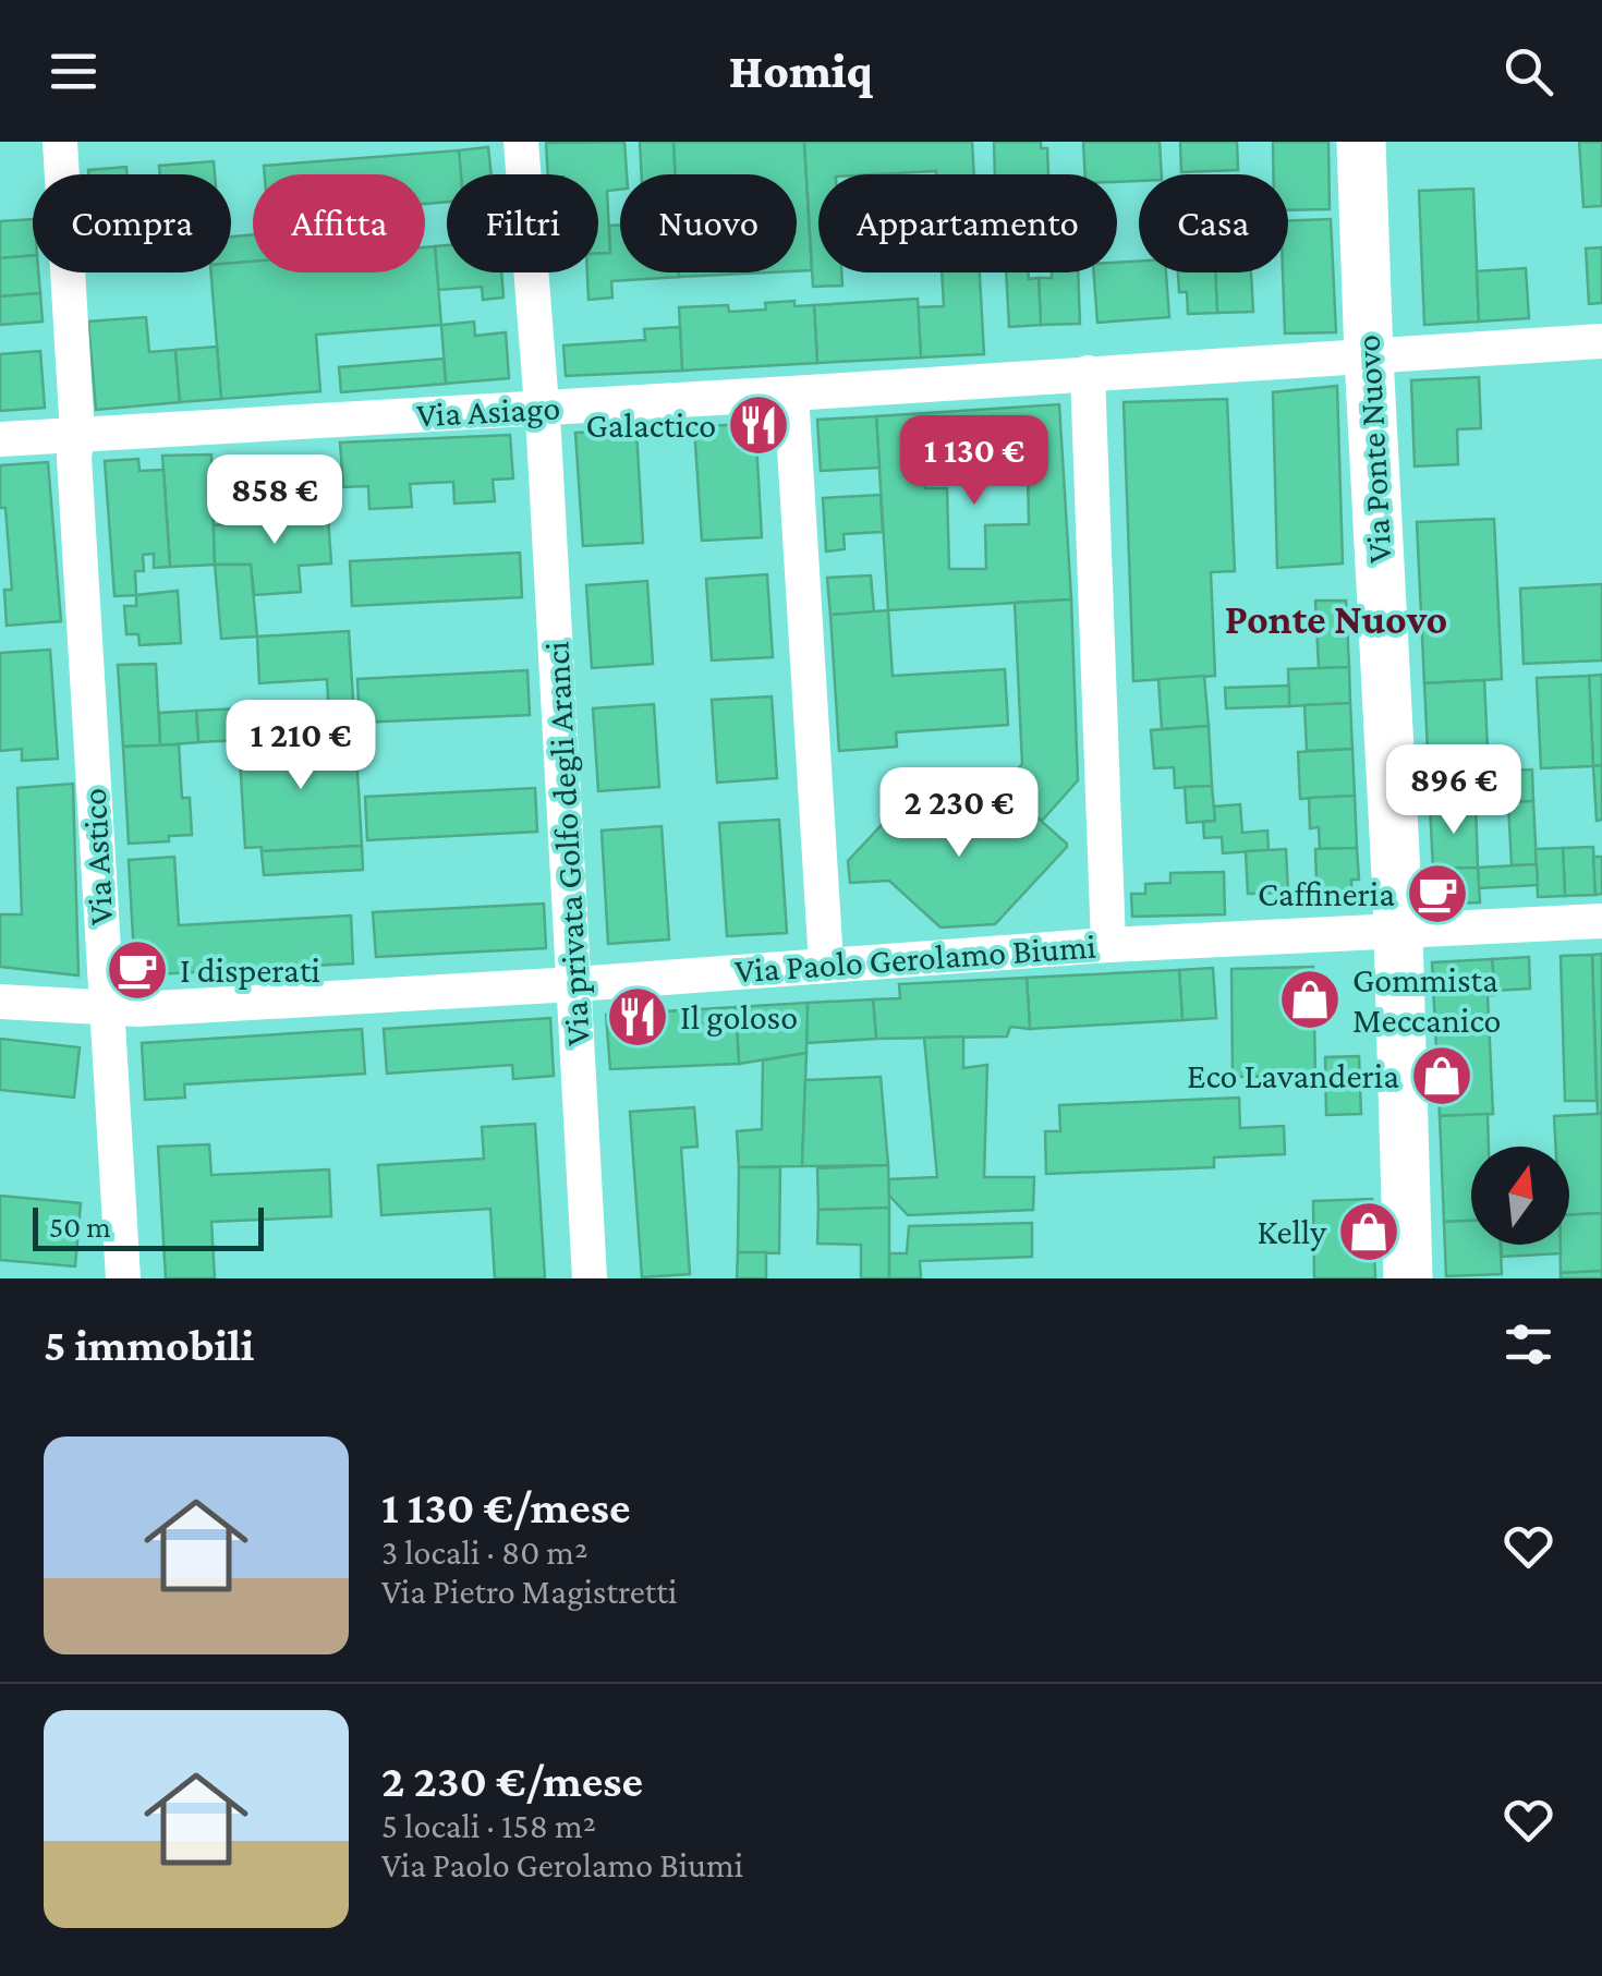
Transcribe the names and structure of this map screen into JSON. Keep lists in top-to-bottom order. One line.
{"streets":{"street":["Via Asiago","Via Ponte Nuovo","Via privata Golfo degli Aranci","Via Astico","Via Paolo Gerolamo Biumi"]},"crossings":[["Via Asiago","Via Ponte Nuovo"],["Via Asiago","Via privata Golfo degli Aranci"],["Via Asiago","Via Astico"],["Via Ponte Nuovo","Via Paolo Gerolamo Biumi"],["Via privata Golfo degli Aranci","Via Paolo Gerolamo Biumi"],["Via Astico","Via Paolo Gerolamo Biumi"]],"districts":["Ponte Nuovo"],"places":{"restaurant":["Galactico","Il goloso"],"cafe":["Caffineria","I disperati"],"shop":["Gommista Meccanico","Eco Lavanderia","Kelly"]},"scale_bar":"50 m","north":"top","page":{"header":"Homiq","chip":["Compra","Affitta","Filtri","Nuovo","Appartamento","Casa"],"price":["1 130 €","858 €","1 210 €","896 €","2 230 €"],"scale":"50 m","heading":"5 immobili","list":[{"name":"1 130 €/mese","note":"3 locali · 80 m² · Via Pietro Magistretti"},{"name":"2 230 €/mese","note":"5 locali · 158 m² · Via Paolo Gerolamo Biumi"}]}}
